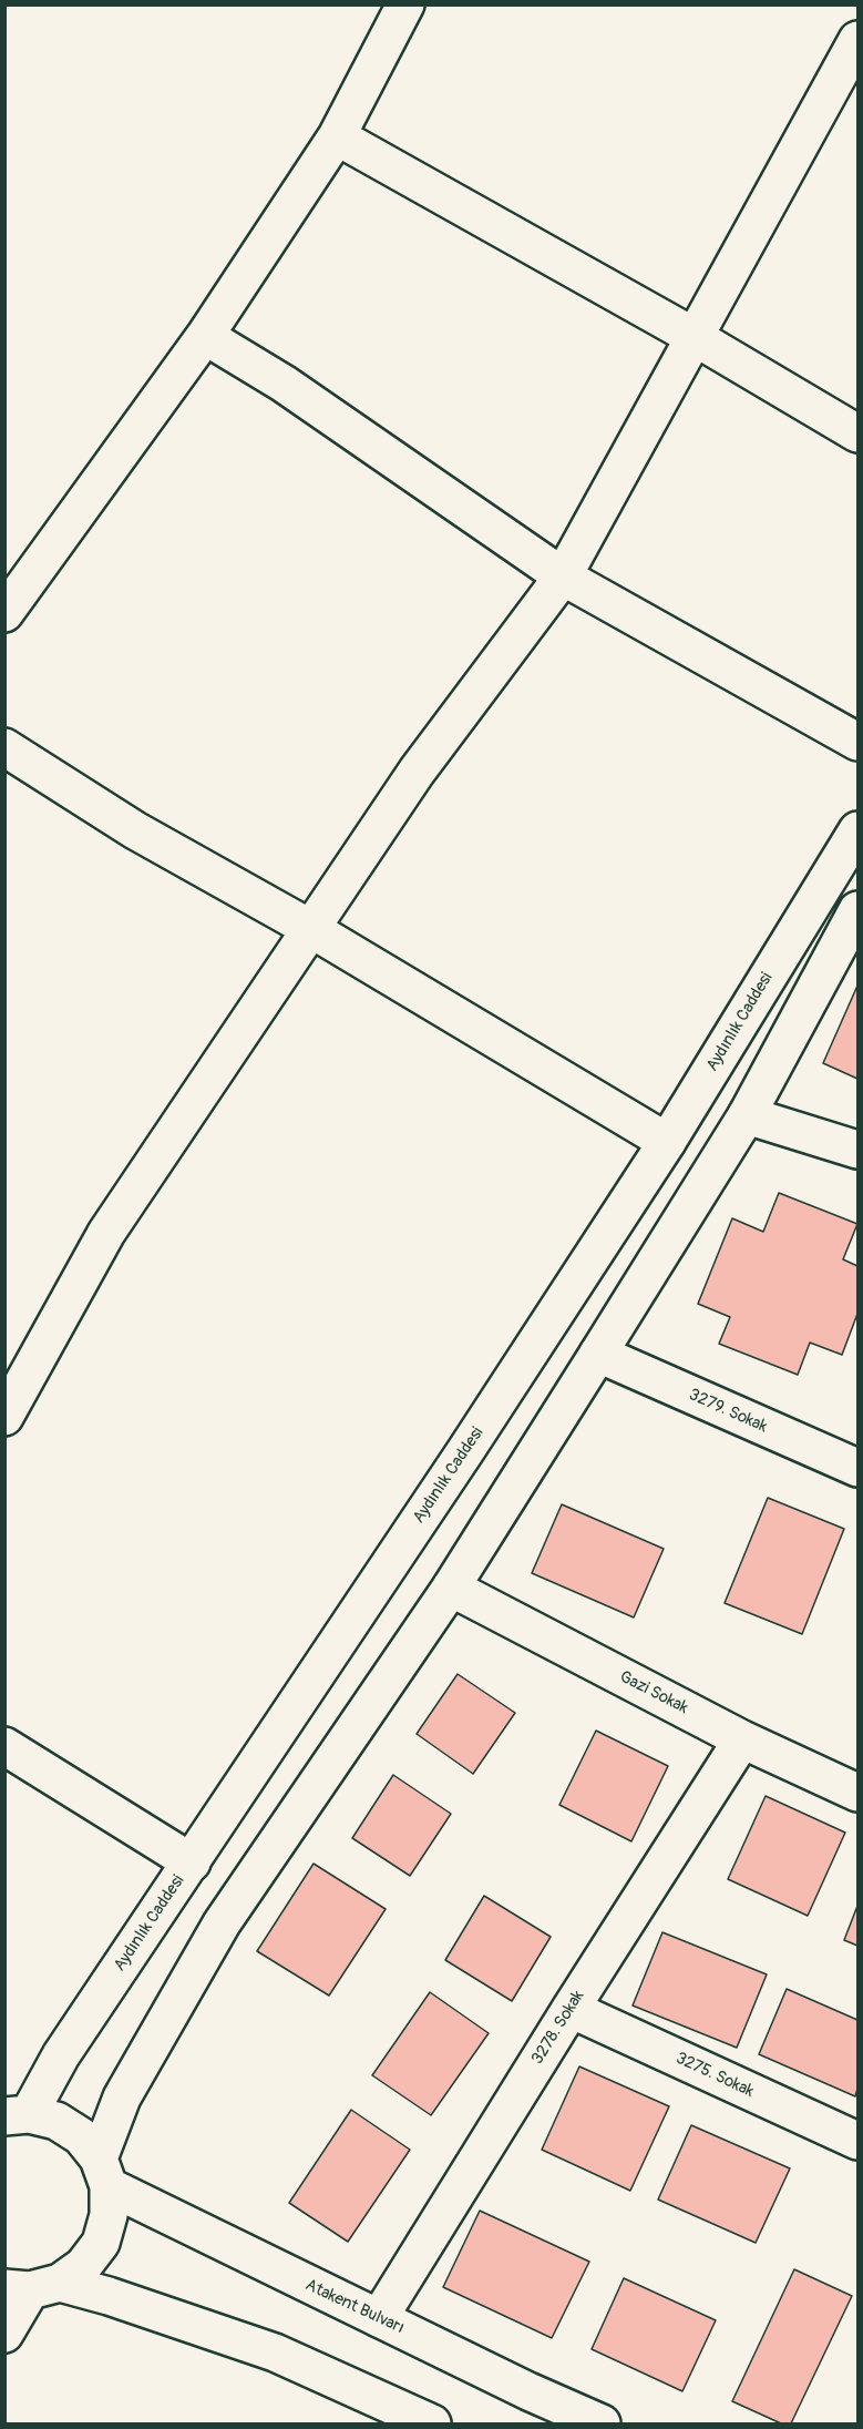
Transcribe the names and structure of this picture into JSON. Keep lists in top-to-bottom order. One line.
{"streets":{"street":["Aydınlık Caddesi","3279. Sokak","Gazi Sokak","3278. Sokak","3275. Sokak","Atakent Bulvarı"]},"crossings":[["Gazi Sokak","3278. Sokak"],["3278. Sokak","3275. Sokak"],["3278. Sokak","Atakent Bulvarı"]]}
